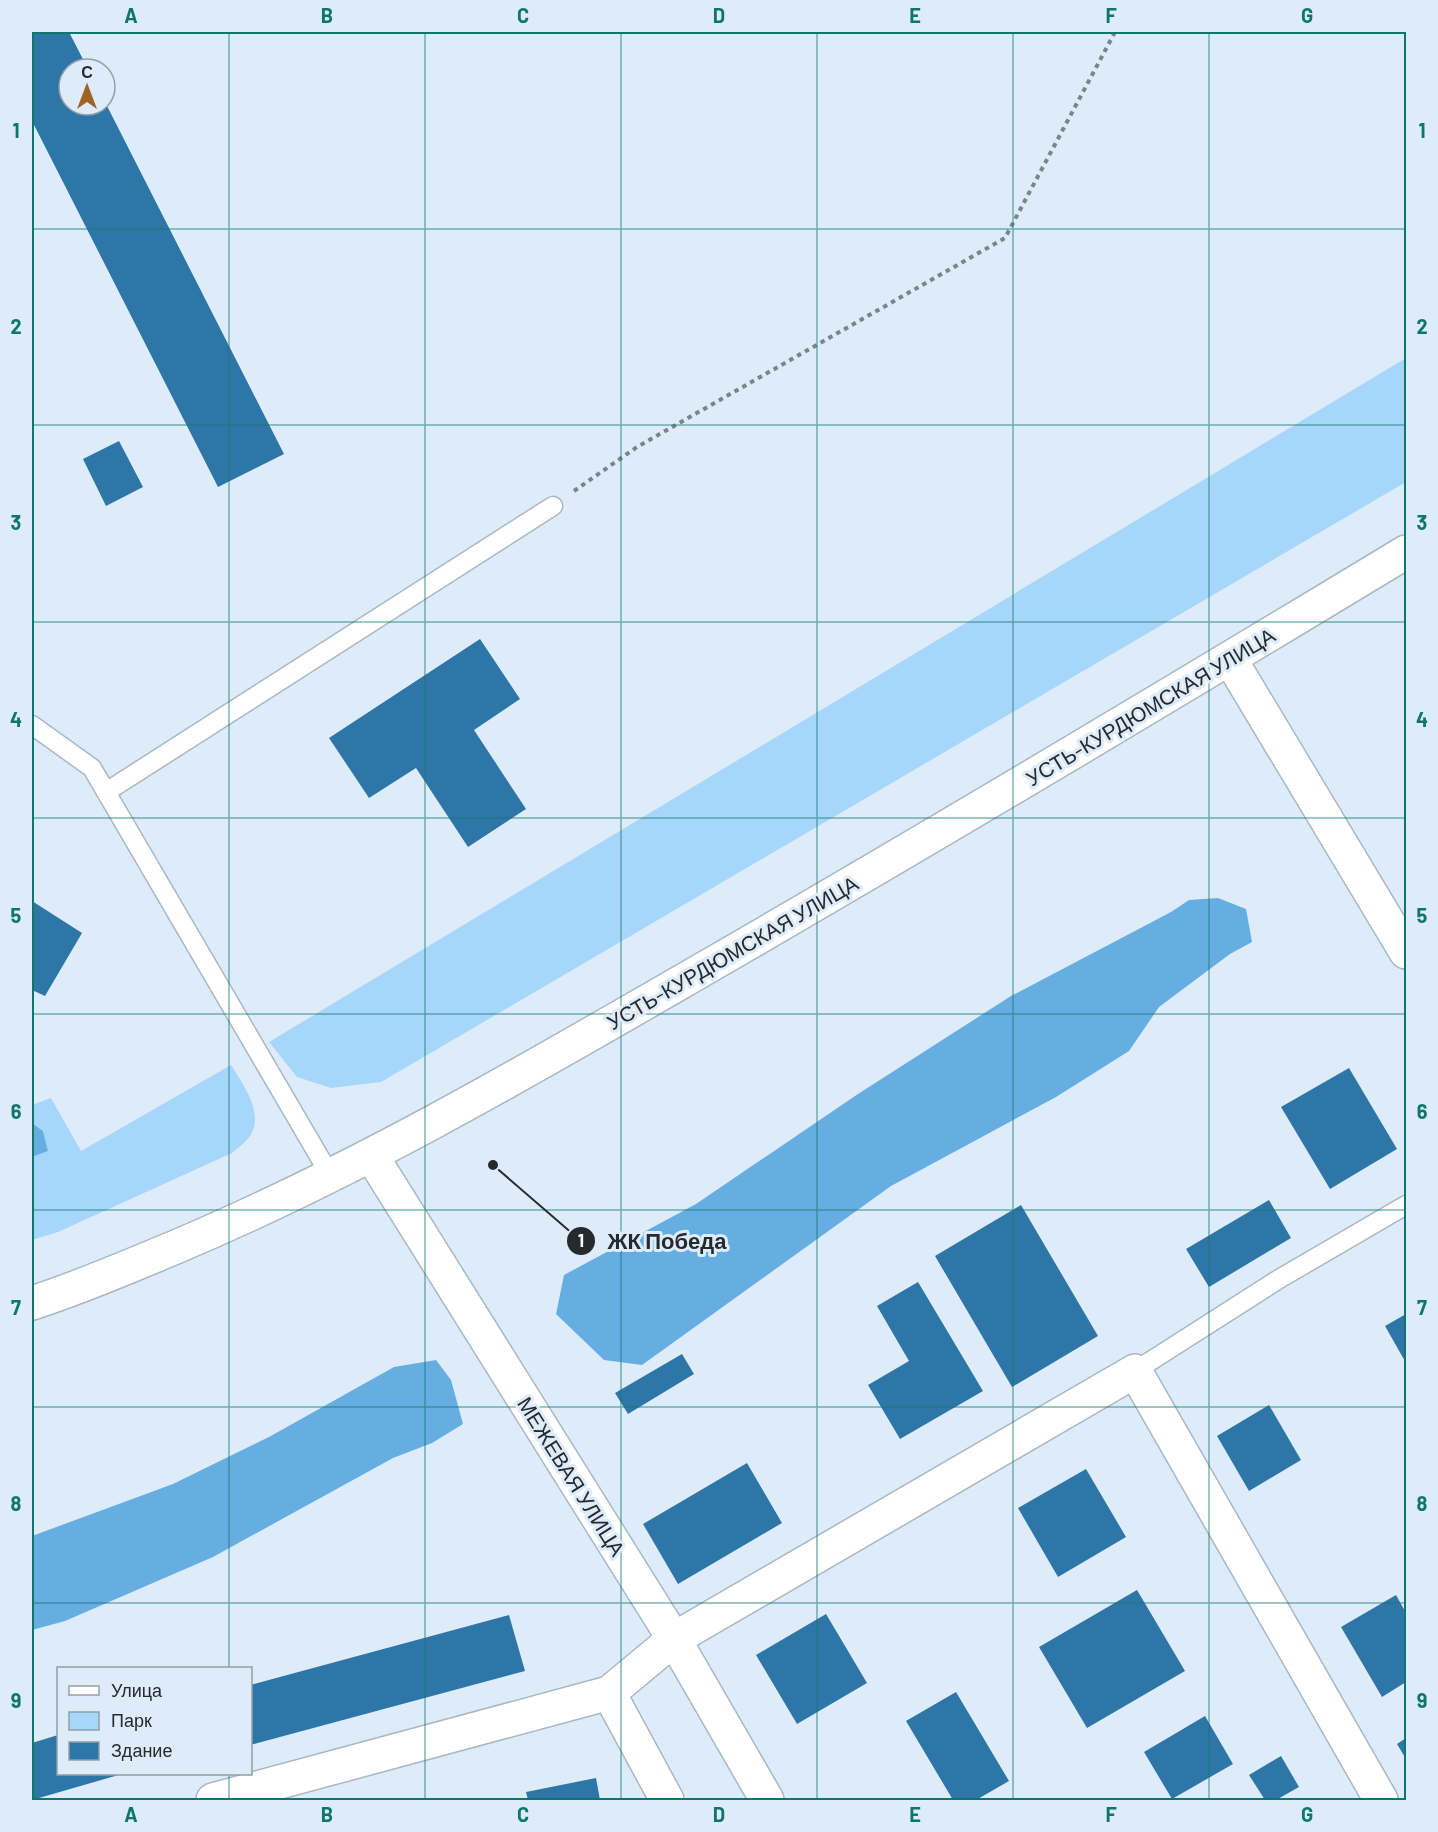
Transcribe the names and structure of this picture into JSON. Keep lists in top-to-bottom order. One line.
{"streets":{"street":["УСТЬ-КУРДЮМСКАЯ УЛИЦА","МЕЖЕВАЯ УЛИЦА"]},"crossings":[["УСТЬ-КУРДЮМСКАЯ УЛИЦА","МЕЖЕВАЯ УЛИЦА"]],"places":["ЖК Победа"],"legend":["Улица","Парк","Здание"],"north":"top","grid":{"columns":["A","B","C","D","E","F","G"],"rows":["1","2","3","4","5","6","7","8","9"]}}
